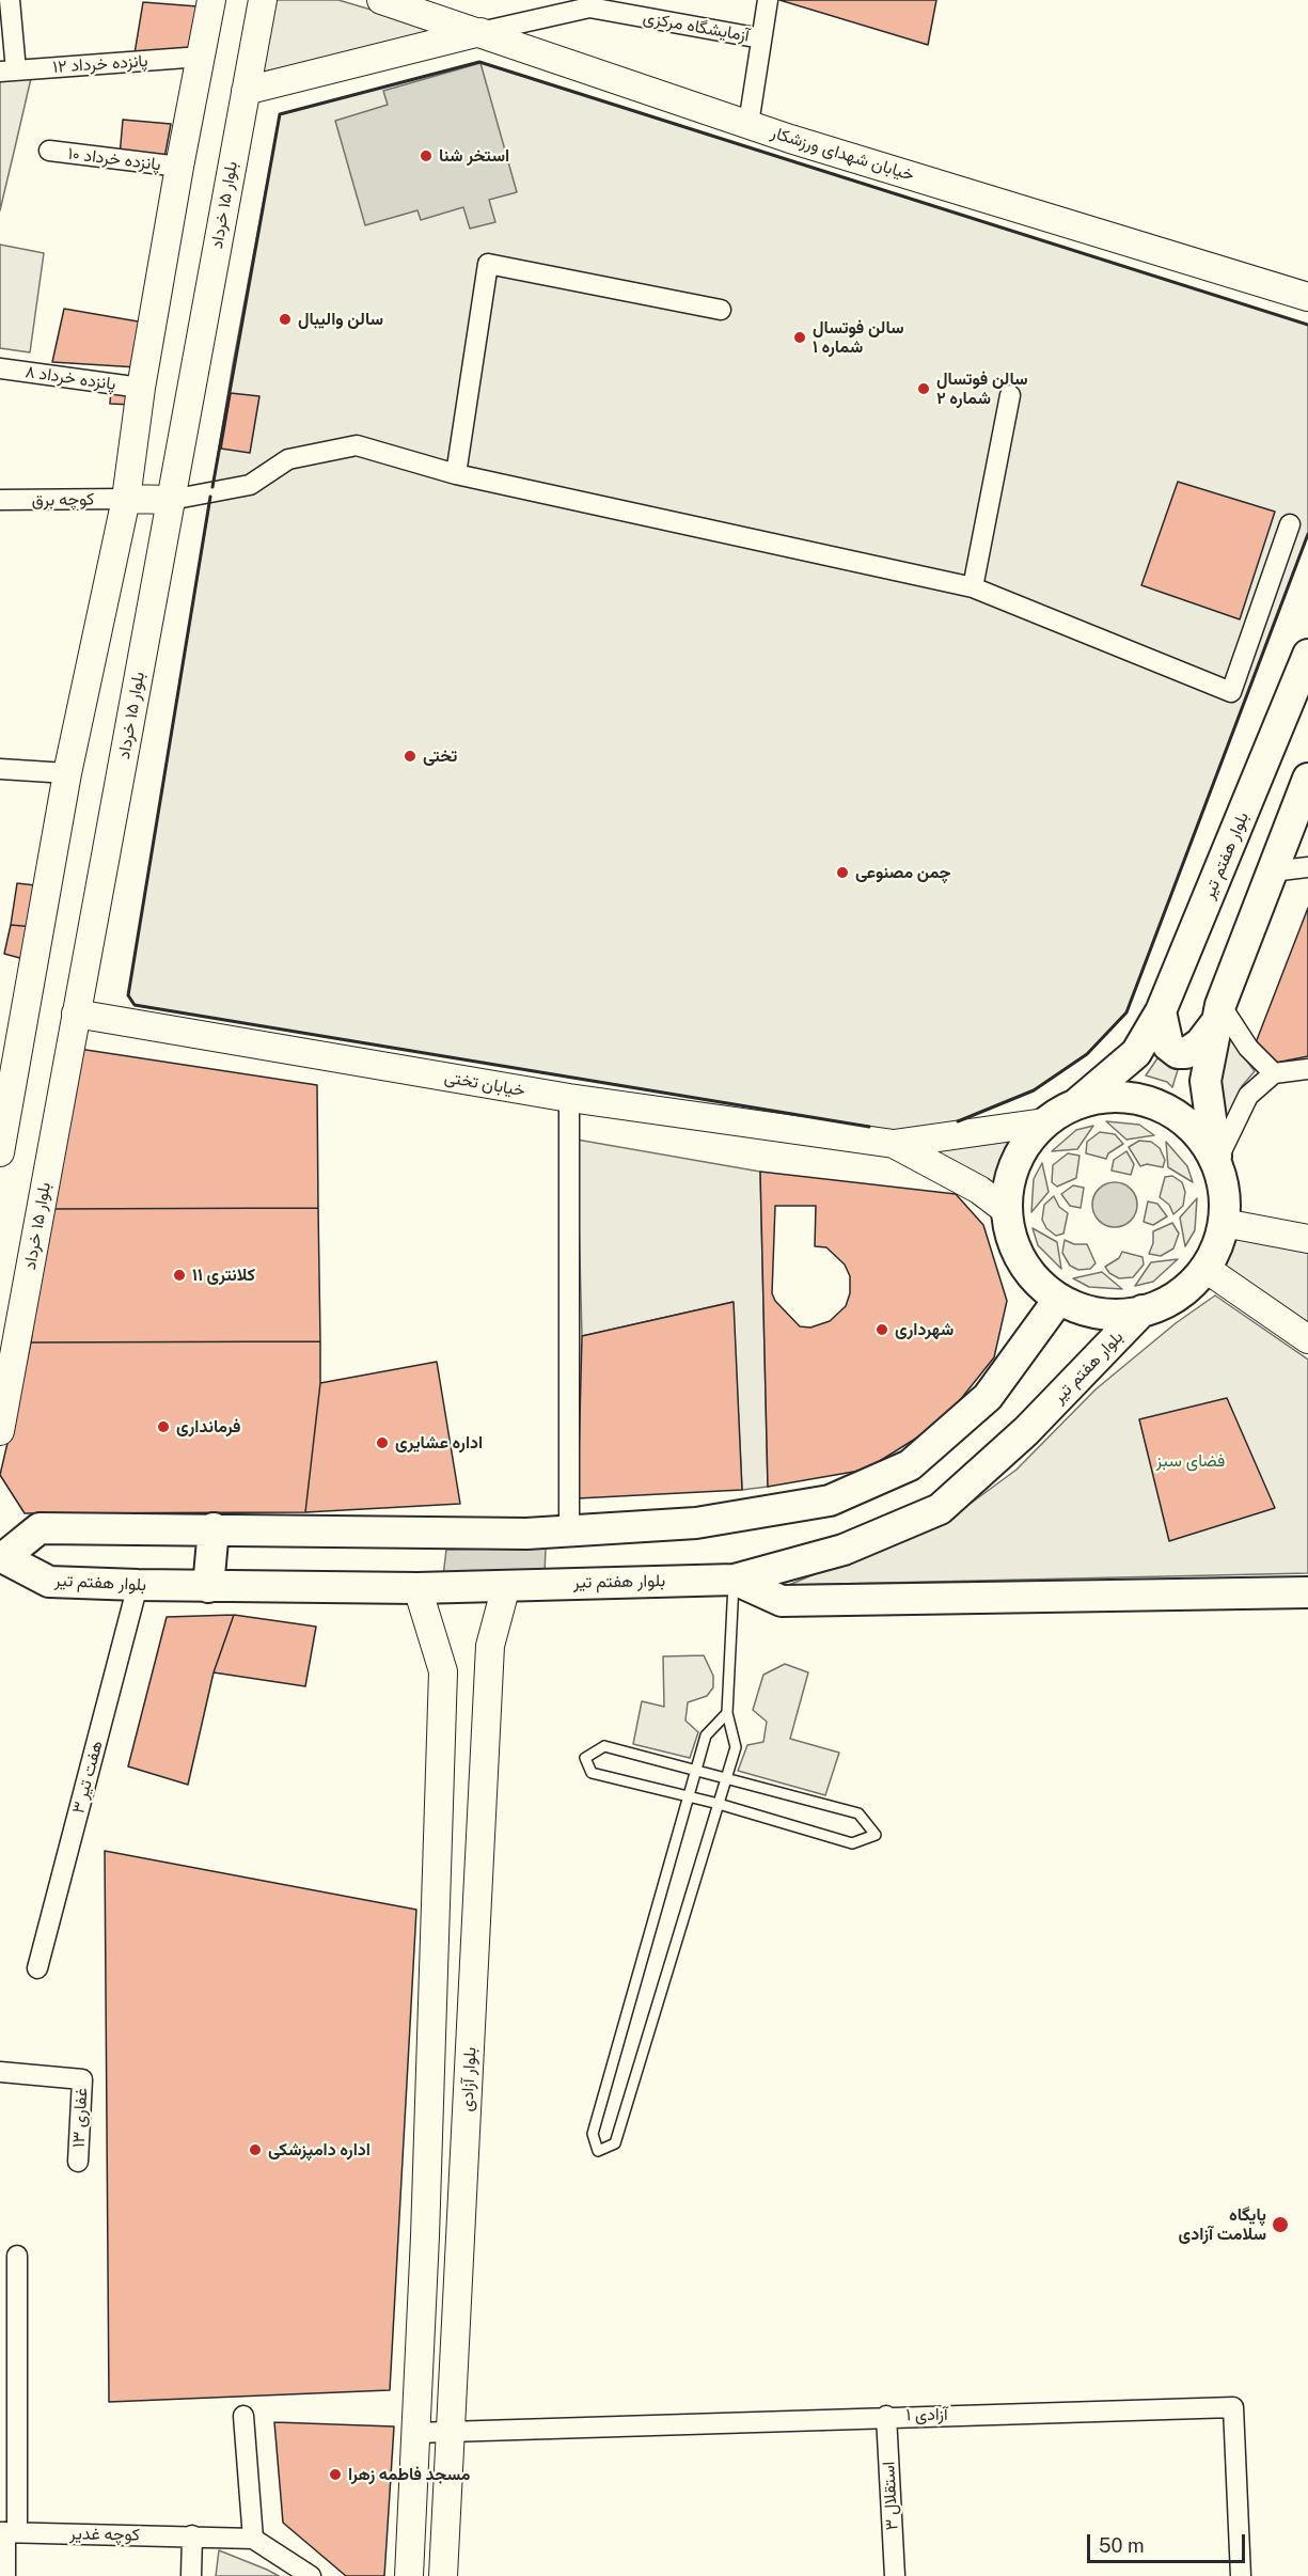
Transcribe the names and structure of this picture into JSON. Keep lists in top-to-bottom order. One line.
{"streets":{"main road":["بلوار هفتم تیر"],"street":["آزمایشگاه مرکزی","پانزده خرداد ۱۲","خیابان شهدای ورزشکار","پانزده خرداد ۱۰","بلوار ۱۵ خرداد","پانزده خرداد ۸","کوچه برق","خیابان تختی","هفت تیر ۳","بلوار آزادی","غفاری ۱۳","آزادی ۱","استقلال ۳","کوچه غدیر"]},"crossings":[["آزمایشگاه مرکزی","خیابان شهدای ورزشکار"],["بلوار ۱۵ خرداد","خیابان تختی"],["بلوار هفتم تیر","هفت تیر ۳"],["بلوار هفتم تیر","بلوار آزادی"],["بلوار آزادی","آزادی ۱"],["آزادی ۱","استقلال ۳"]],"parks":["فضای سبز"],"places":["استخر شنا","سالن والیبال","سالن فوتسال شماره ۱","سالن فوتسال شماره ۲","تختی","چمن مصنوعی","کلانتری ۱۱","شهرداری","فرمانداری","اداره عشایری","اداره دامپزشکی","پایگاه سلامت آزادی","مسجد فاطمه زهرا"],"scale_bar":"50 m"}
